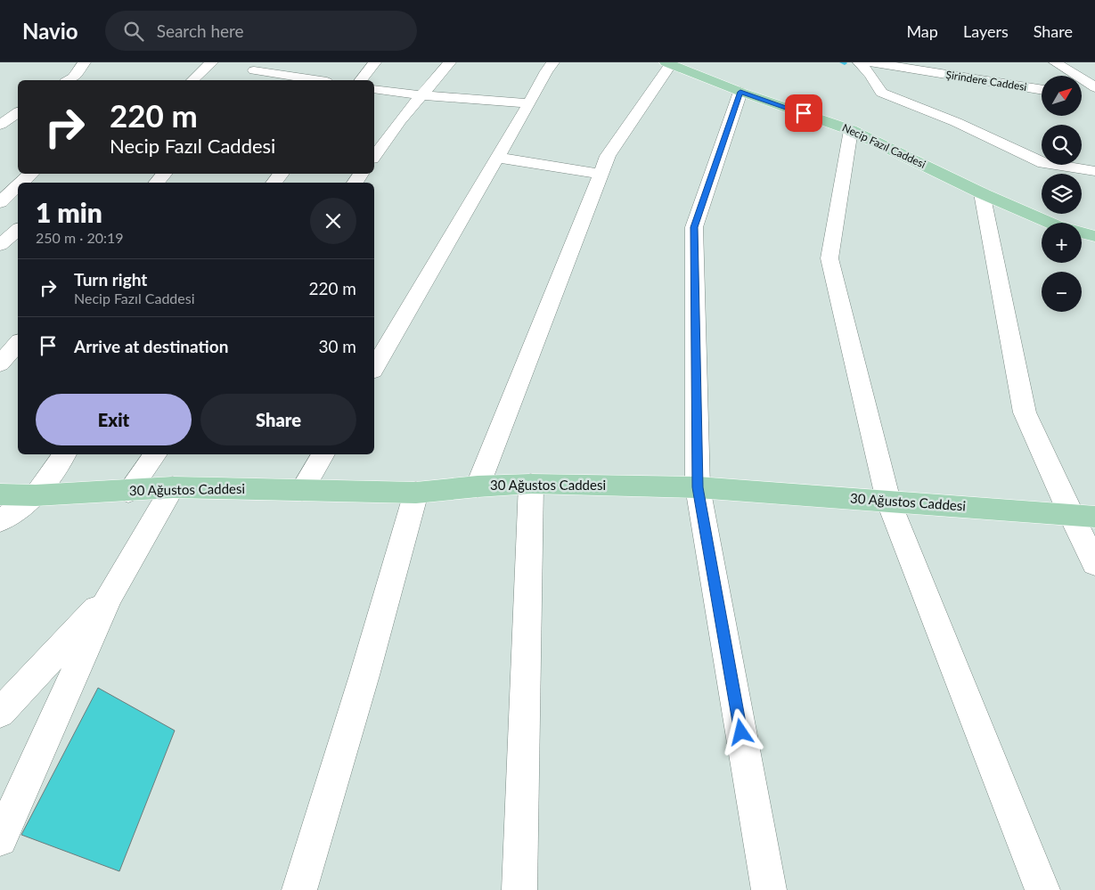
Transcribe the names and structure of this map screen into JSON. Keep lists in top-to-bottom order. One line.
{"streets":{"main road":["Necip Fazıl Caddesi","30 Ağustos Caddesi"],"street":["Şirindere Caddesi"]},"north":"top right","page":{"header":"Navio","search":"Search here","nav":["Map","Layers","Share"],"map_buttons":["+","−"],"turn":["220 m","Necip Fazıl Caddesi"],"heading":["1 min","250 m · 20:19"],"list":[{"name":"Turn right","note":"Necip Fazıl Caddesi","value":"220 m"},{"name":"Arrive at destination","value":"30 m"}],"buttons":["Exit","Share"]}}
